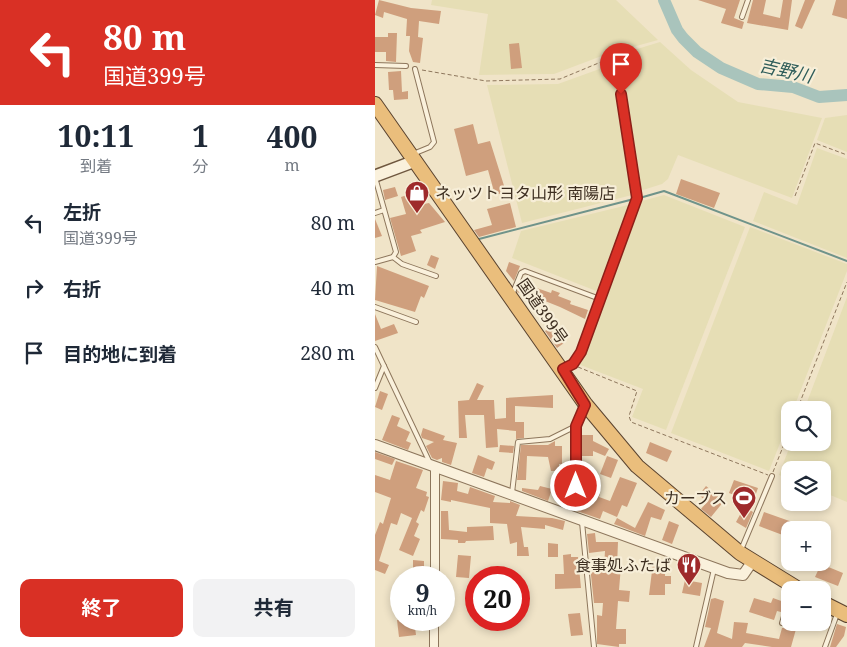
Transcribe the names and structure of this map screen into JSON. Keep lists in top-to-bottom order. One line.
{"streets":{"highway":["国道399号"]},"water":["吉野川"],"places":{"shop":["ネッツトヨタ山形 南陽店"],"sports":["カーブス"],"restaurant":["食事処ふたば"]},"page":{"turn":["80 m","国道399号"],"eta":["10:11","到着","1","分","400","m"],"list":[{"name":"左折","note":"国道399号","value":"80 m"},{"name":"右折","value":"40 m"},{"name":"目的地に到着","value":"280 m"}],"map_buttons":["+","−"],"speed":"9 km/h","limit":"20","buttons":["終了","共有"]}}
